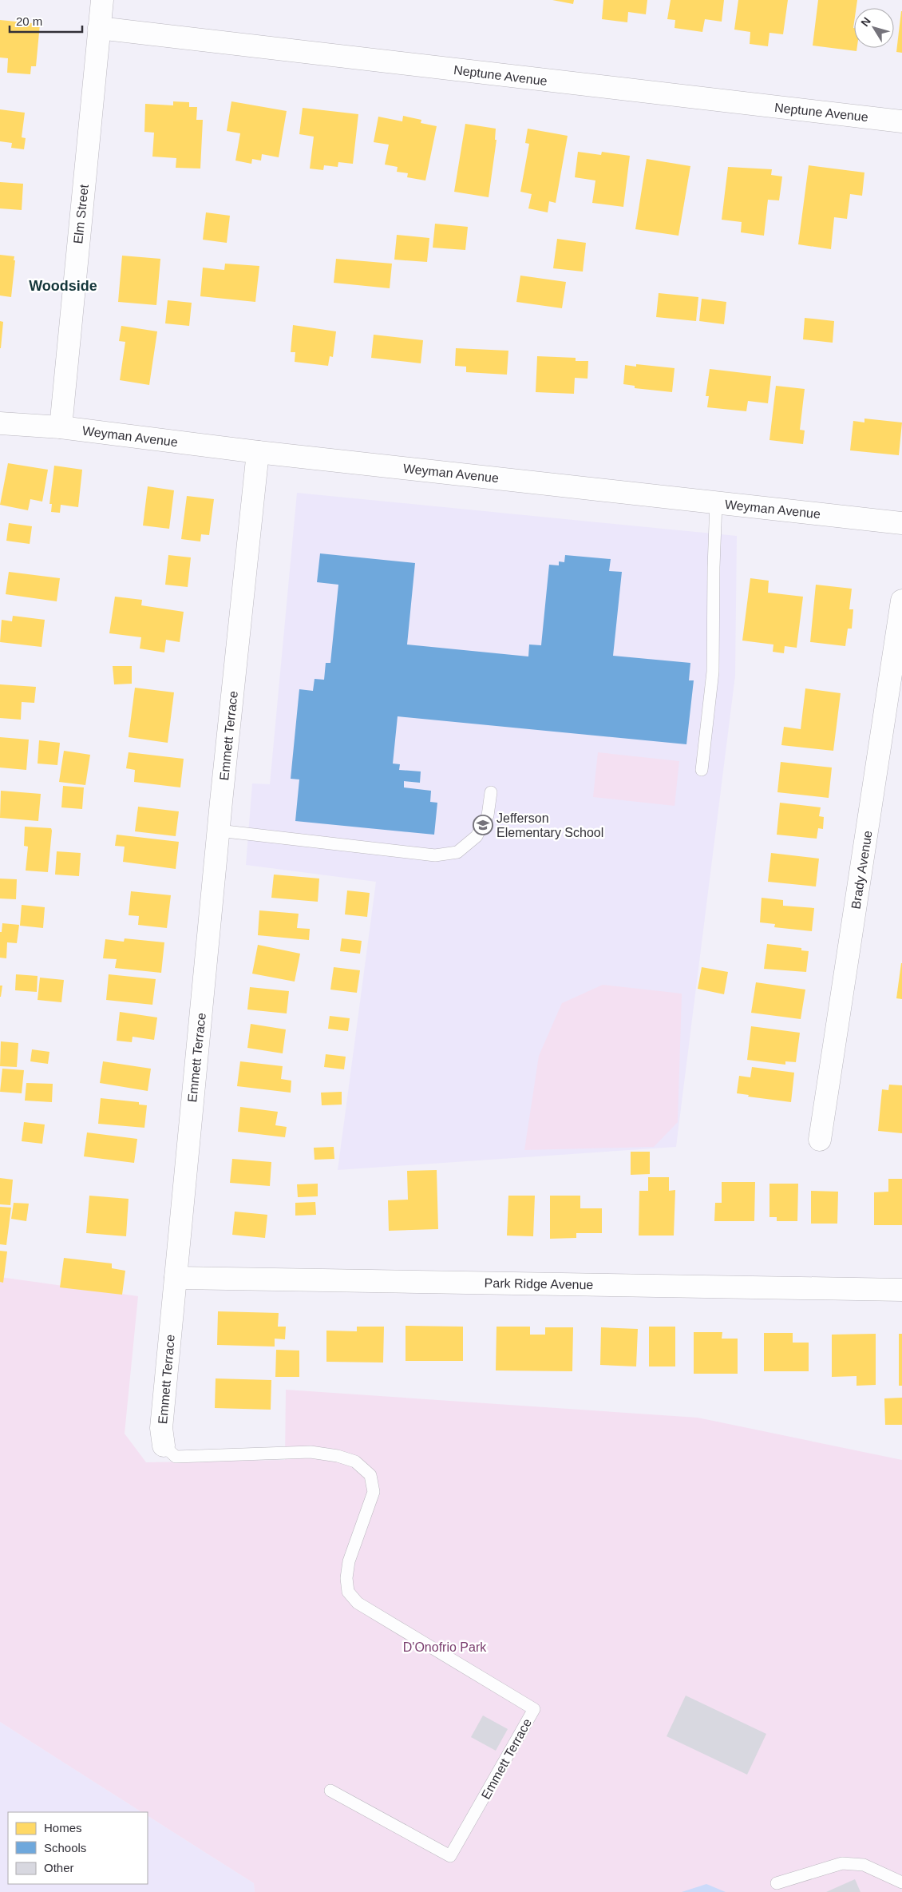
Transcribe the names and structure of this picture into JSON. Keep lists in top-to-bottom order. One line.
{"streets":{"street":["Neptune Avenue","Elm Street","Weyman Avenue","Emmett Terrace","Brady Avenue","Park Ridge Avenue"]},"crossings":[["Neptune Avenue","Elm Street"],["Elm Street","Weyman Avenue"],["Weyman Avenue","Emmett Terrace"],["Emmett Terrace","Park Ridge Avenue"]],"districts":["Woodside"],"parks":["D'Onofrio Park"],"places":{"school or university":["Jefferson Elementary School"]},"legend":["Homes","Schools","Other"],"scale_bar":"20 m","north":"top left"}
